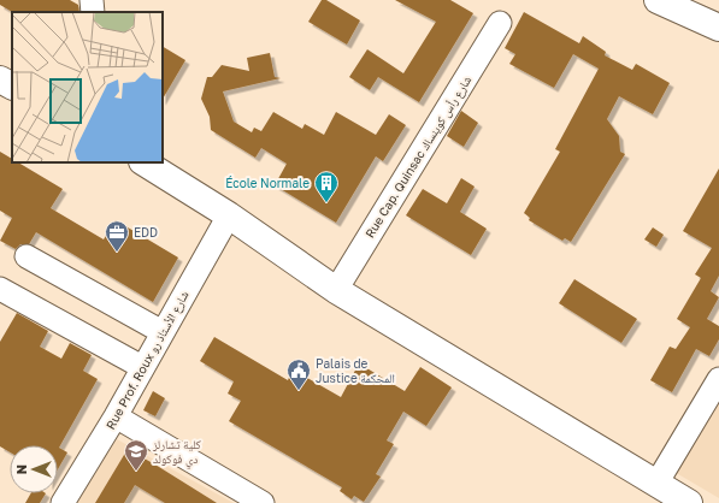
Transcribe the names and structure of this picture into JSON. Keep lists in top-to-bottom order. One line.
{"streets":{"street":["Rue Cap. Quinsac شارع رأس كوينساك","Rue Prof. Roux شارع الأستاذ رو"]},"places":{"building":["École Normale"],"office":["EDD"],"public building":["Palais de Justice المحكمة"],"school or university":["كلية تشارلز دي فوكولد"]},"north":"left"}
